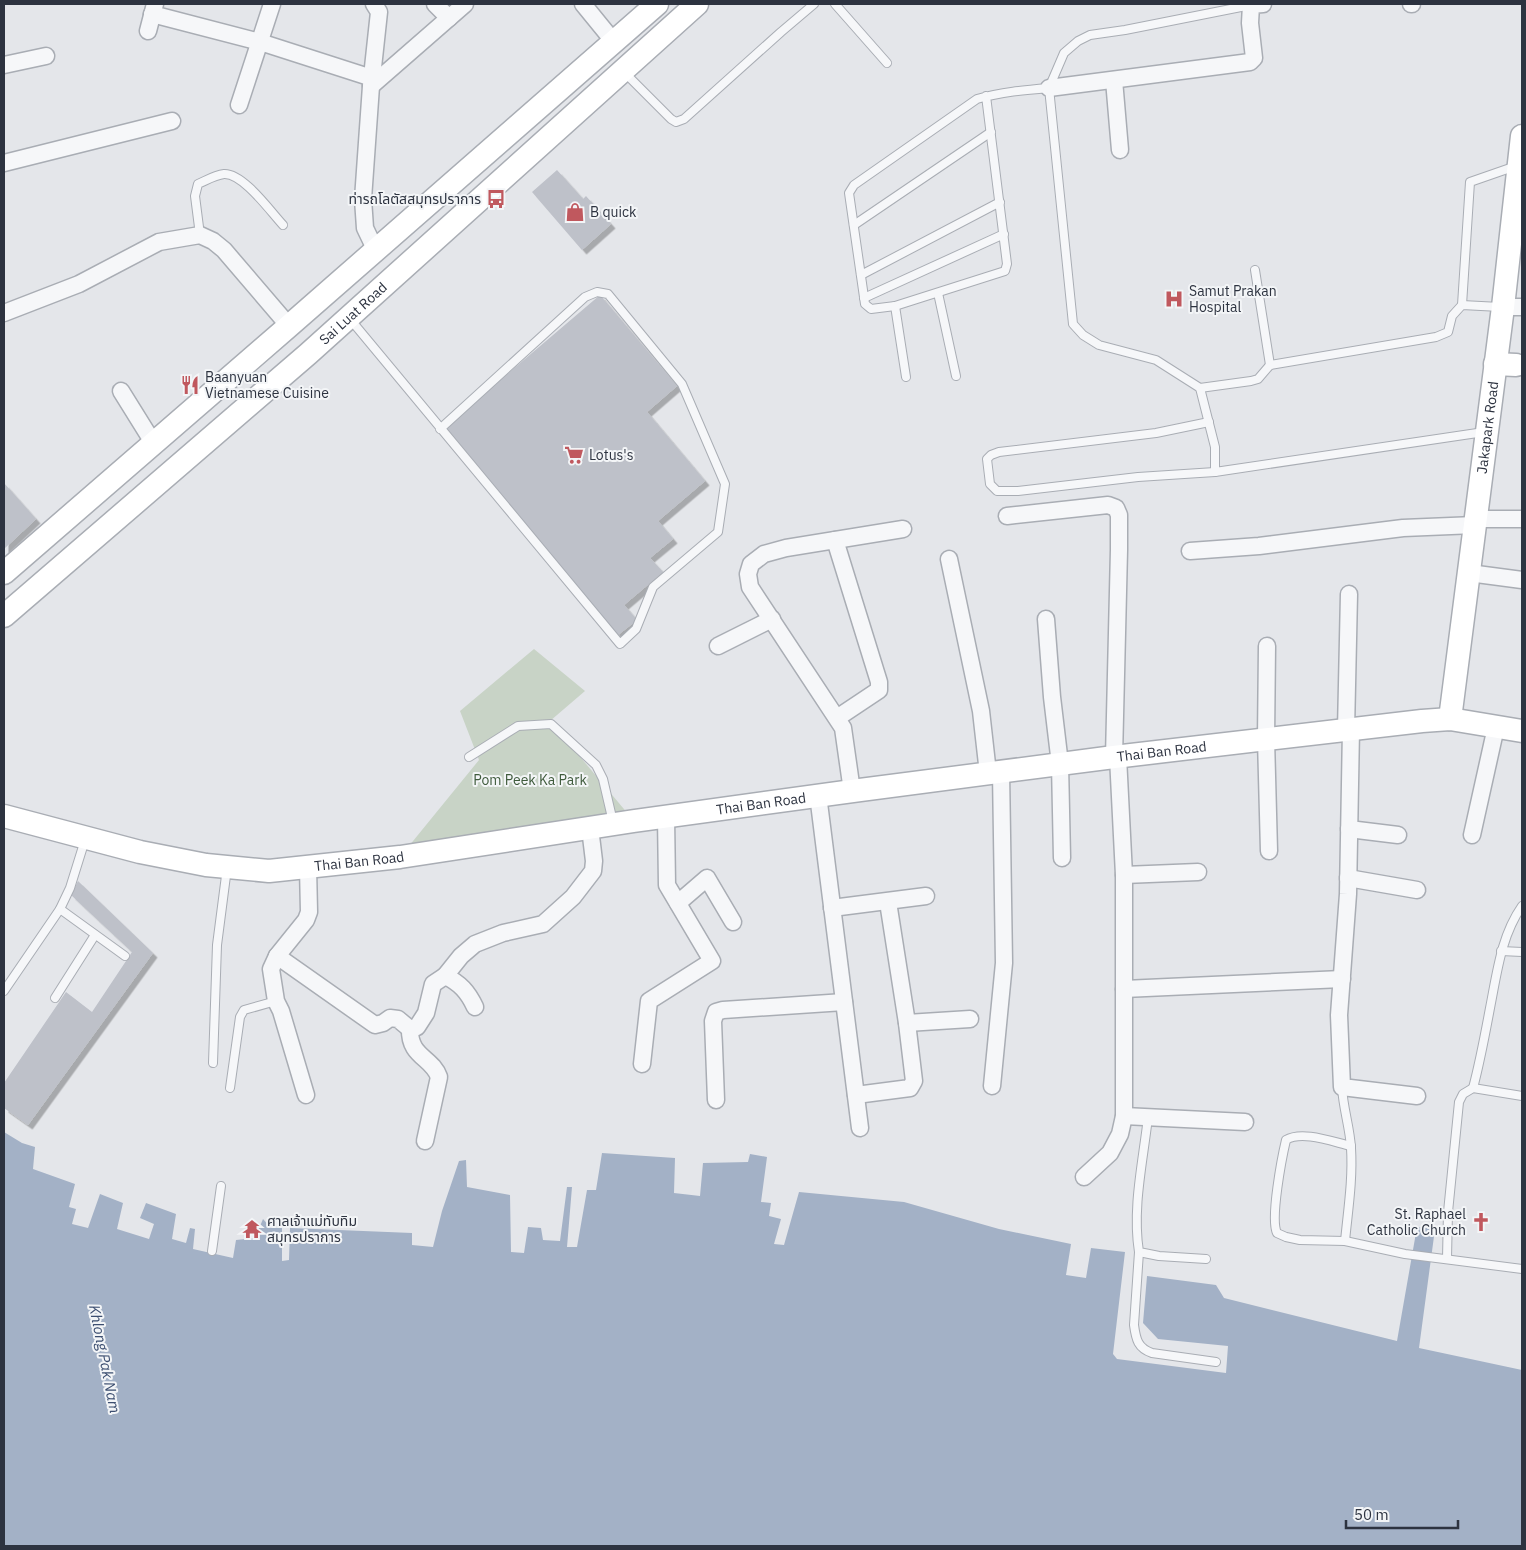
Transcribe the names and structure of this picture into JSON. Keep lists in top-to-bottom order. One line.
{"streets":{"street":["Sai Luat Road","Jakapark Road","Thai Ban Road"]},"crossings":[["Jakapark Road","Thai Ban Road"]],"water":["Khlong Pak Nam"],"parks":["Pom Peek Ka Park"],"places":{"bus stop":["ท่ารถโลตัสสมุทรปราการ"],"shop":["B quick"],"hospital":["Samut Prakan Hospital"],"restaurant":["Baanyuan Vietnamese Cuisine"],"supermarket":["Lotus's"],"church":["St. Raphael Catholic Church"],"temple":["ศาลเจ้าแม่ทับทิม สมุทรปราการ"]},"scale_bar":"50 m"}
